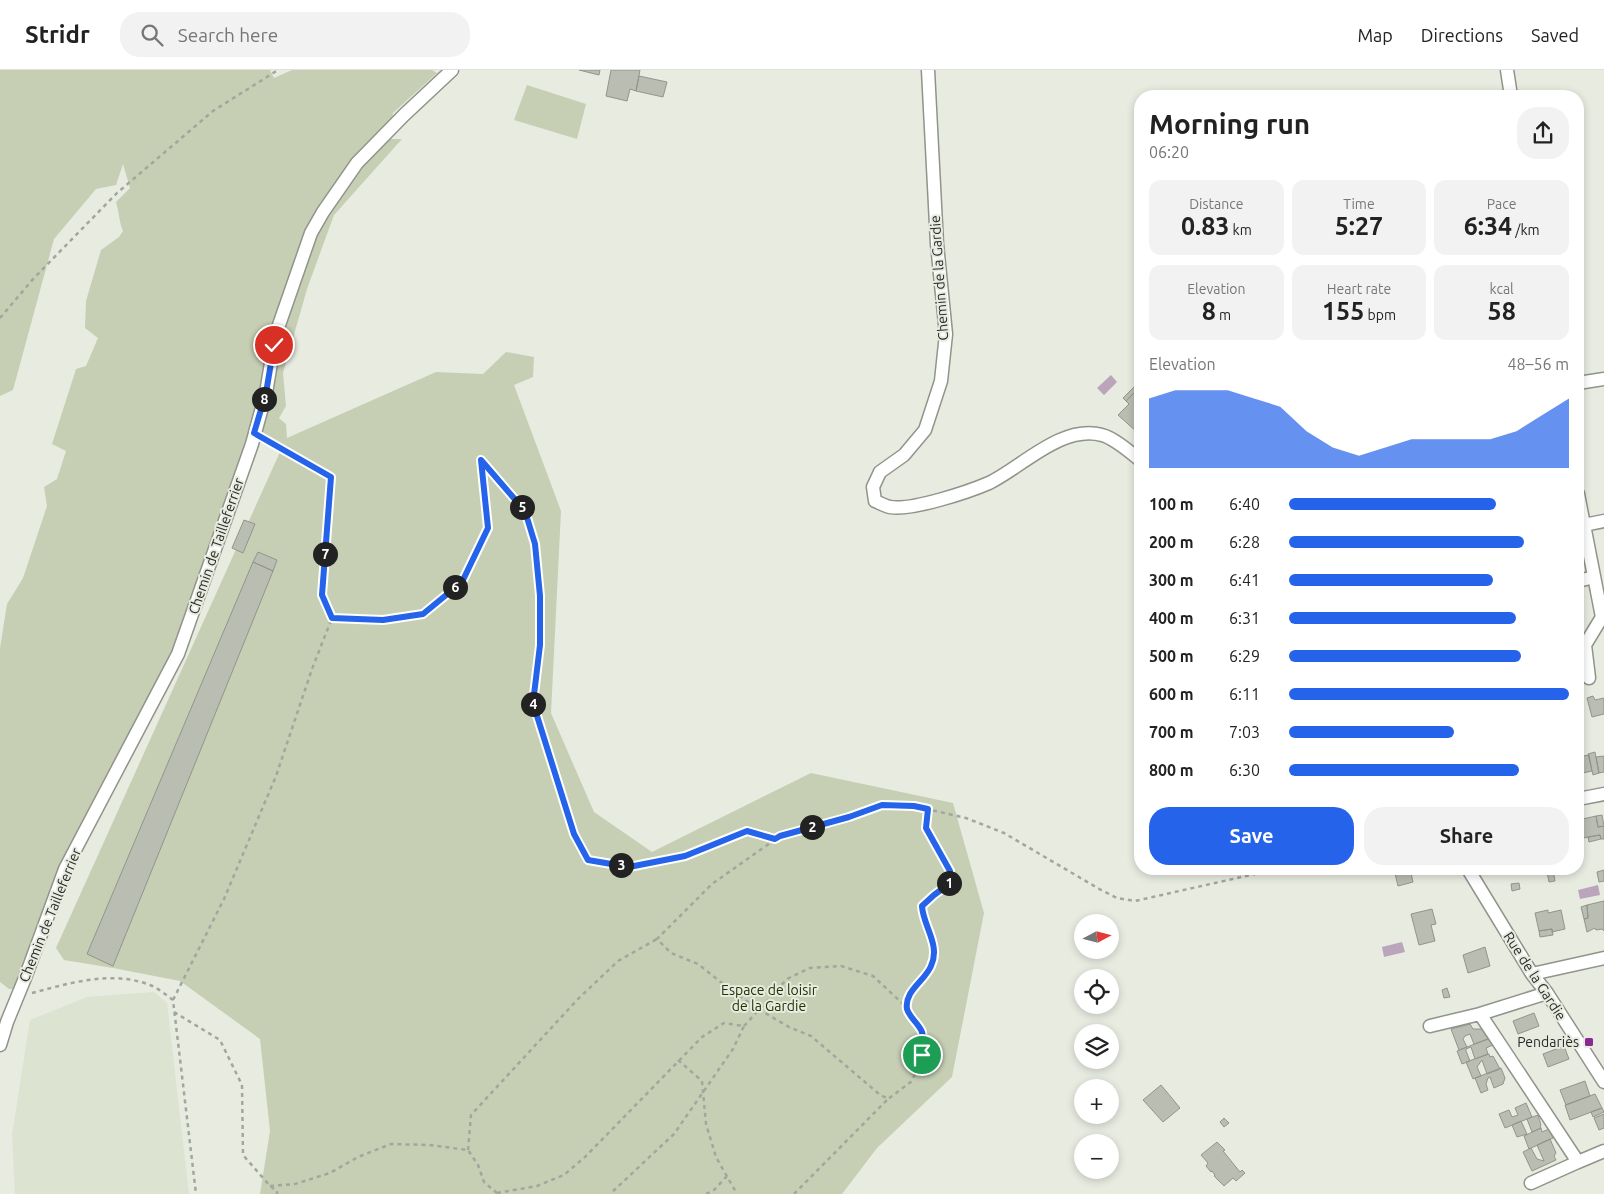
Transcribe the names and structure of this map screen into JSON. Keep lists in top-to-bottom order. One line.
{"streets":{"street":["Chemin de la Gardie","Chemin de Tailleferrier","Rue de la Gardie"]},"parks":["Espace de loisir de la Gardie"],"places":{"transit":["Pendariès"]},"north":"right","page":{"header":"Stridr","search":"Search here","nav":["Map","Directions","Saved"],"heading":["Morning run","06:20"],"stats":[["Distance","0.83 km"],["Time","5:27"],["Pace","6:34 /km"],["Elevation","8 m"],["Heart rate","155 bpm"],["kcal","58"]],"chart":["Elevation","48–56 m"],"pins":["8","5","7","6","4","2","3","1"],"list":[{"name":"100 m","note":"6:40"},{"name":"200 m","note":"6:28"},{"name":"300 m","note":"6:41"},{"name":"400 m","note":"6:31"},{"name":"500 m","note":"6:29"},{"name":"600 m","note":"6:11"},{"name":"700 m","note":"7:03"},{"name":"800 m","note":"6:30"}],"buttons":["Save","Share"],"map_buttons":["+","−"]}}
